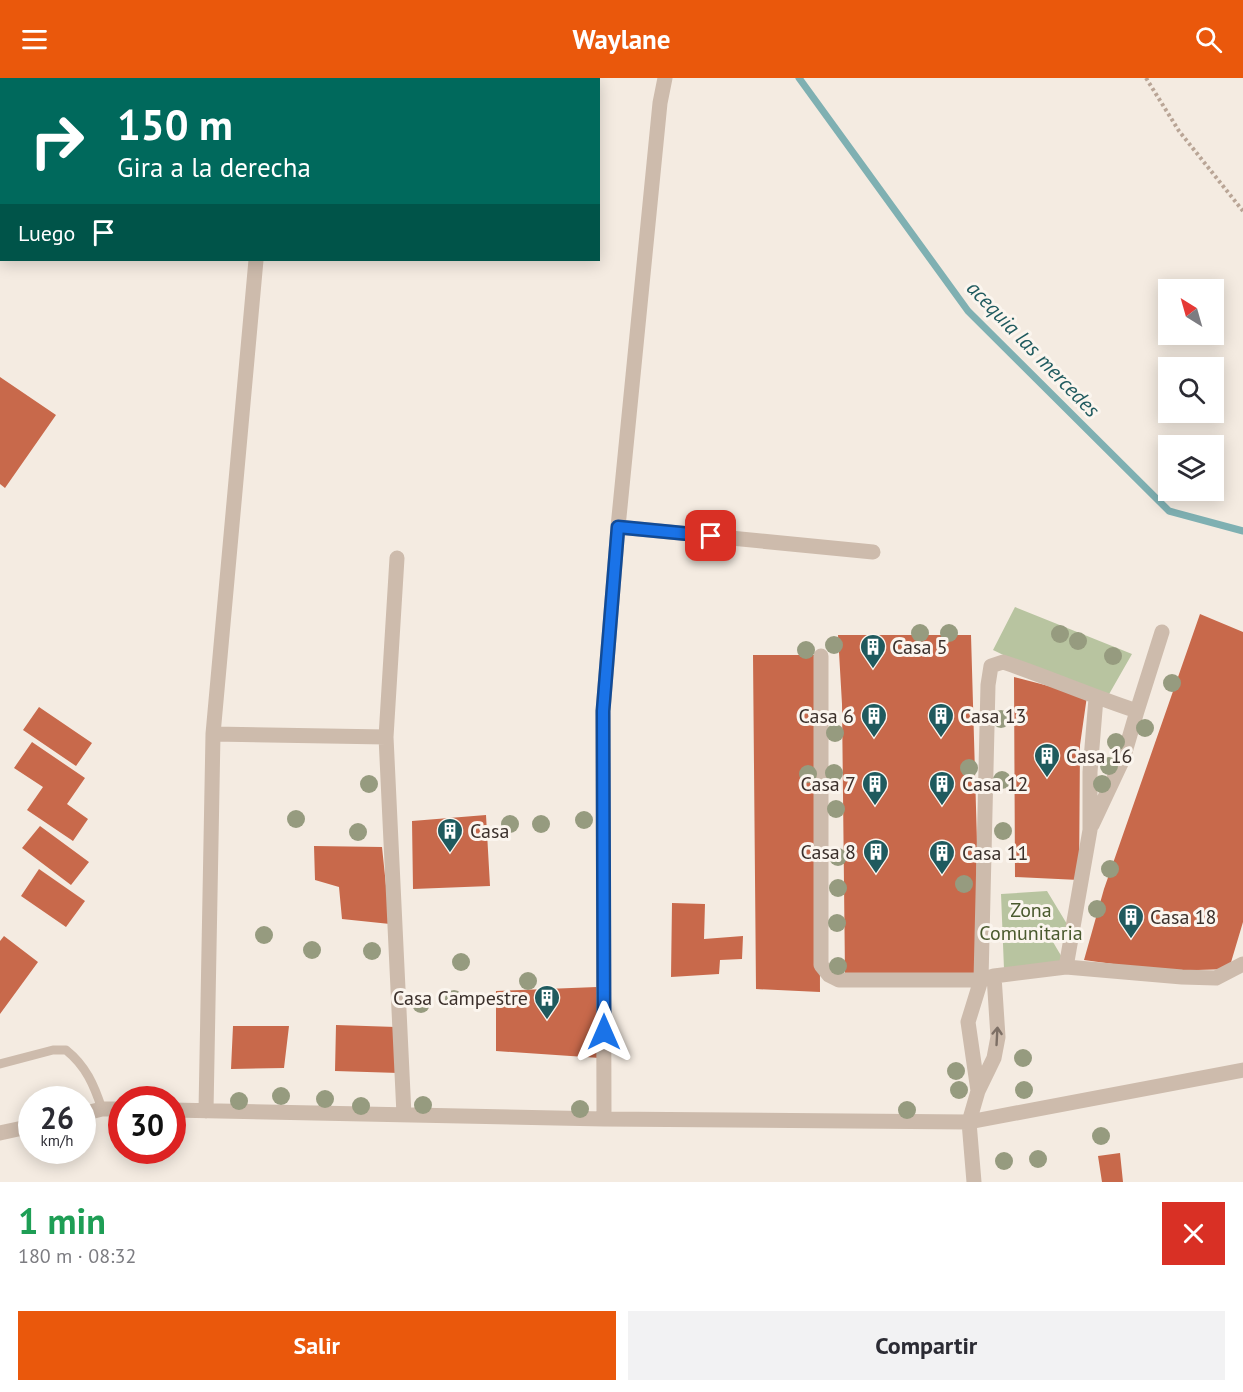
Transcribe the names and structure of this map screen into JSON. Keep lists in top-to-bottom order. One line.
{"water":["acequia las mercedes"],"parks":["Zona Comunitaria"],"places":{"building":["Casa 5","Casa 6","Casa 13","Casa 16","Casa 7","Casa 12","Casa","Casa 8","Casa 11","Casa 18","Casa Campestre"]},"north":"top left","page":{"header":"Waylane","turn":["150 m","Gira a la derecha"],"then":"Luego","speed":"26 km/h","limit":"30","heading":["1 min","180 m · 08:32"],"buttons":["Salir","Compartir"]}}
